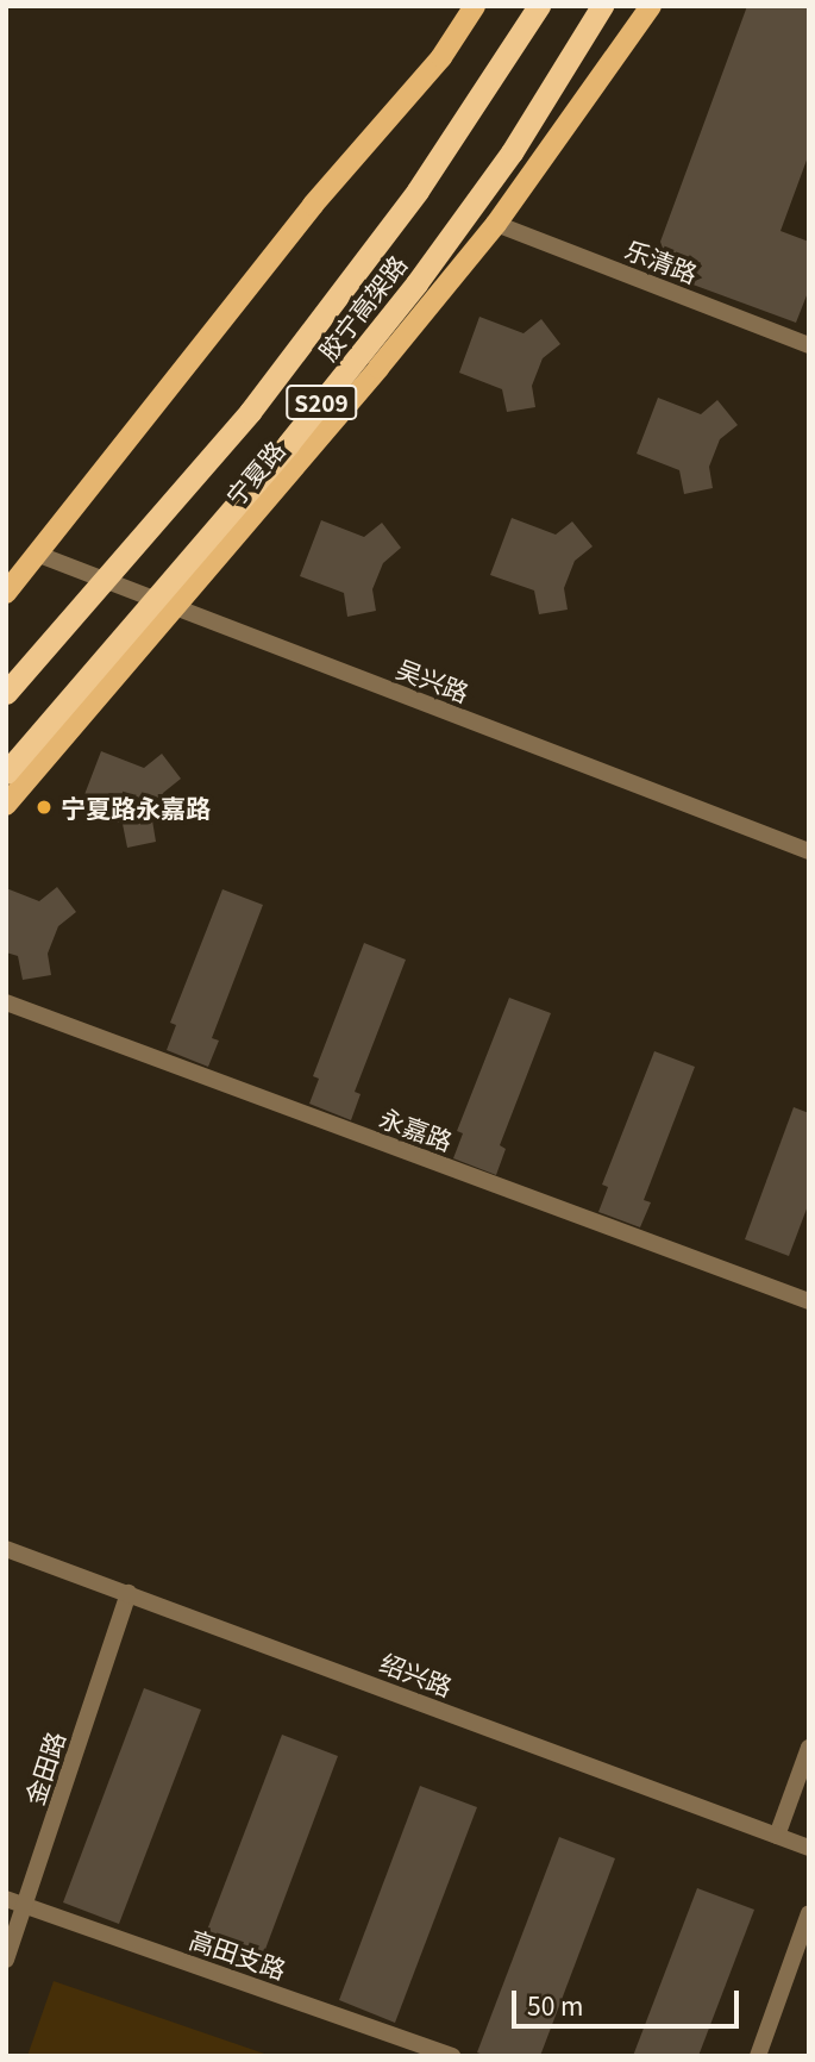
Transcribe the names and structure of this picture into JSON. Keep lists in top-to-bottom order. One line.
{"streets":{"highway":["胶宁高架路","S209"],"main road":["宁夏路"],"street":["乐清路","吴兴路","永嘉路","绍兴路","金田路","高田支路"]},"crossings":[["乐清路","宁夏路"],["宁夏路","吴兴路"],["绍兴路","金田路"],["金田路","高田支路"]],"places":["宁夏路永嘉路"],"scale_bar":"50 m"}
